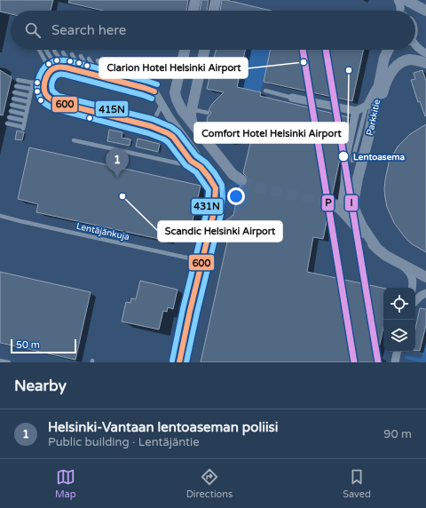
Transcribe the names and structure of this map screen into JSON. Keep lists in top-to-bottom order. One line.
{"streets":{"main road":["Parkkitie"],"lane":["Lentäjänkuja"]},"places":["Clarion Hotel Helsinki Airport","Comfort Hotel Helsinki Airport","Lentoasema","Scandic Helsinki Airport"],"lines":["transit line I","transit line P","transit line 431N","transit line 600","transit line 415N"],"scale_bar":"50 m","page":{"search":"Search here","pins":"1","scale":"50 m","heading":"Nearby","list":[{"mark":"1","name":"Helsinki-Vantaan lentoaseman poliisi","note":"Public building · Lentäjäntie","value":"90 m"}],"nav":["Map","Directions","Saved"]}}
